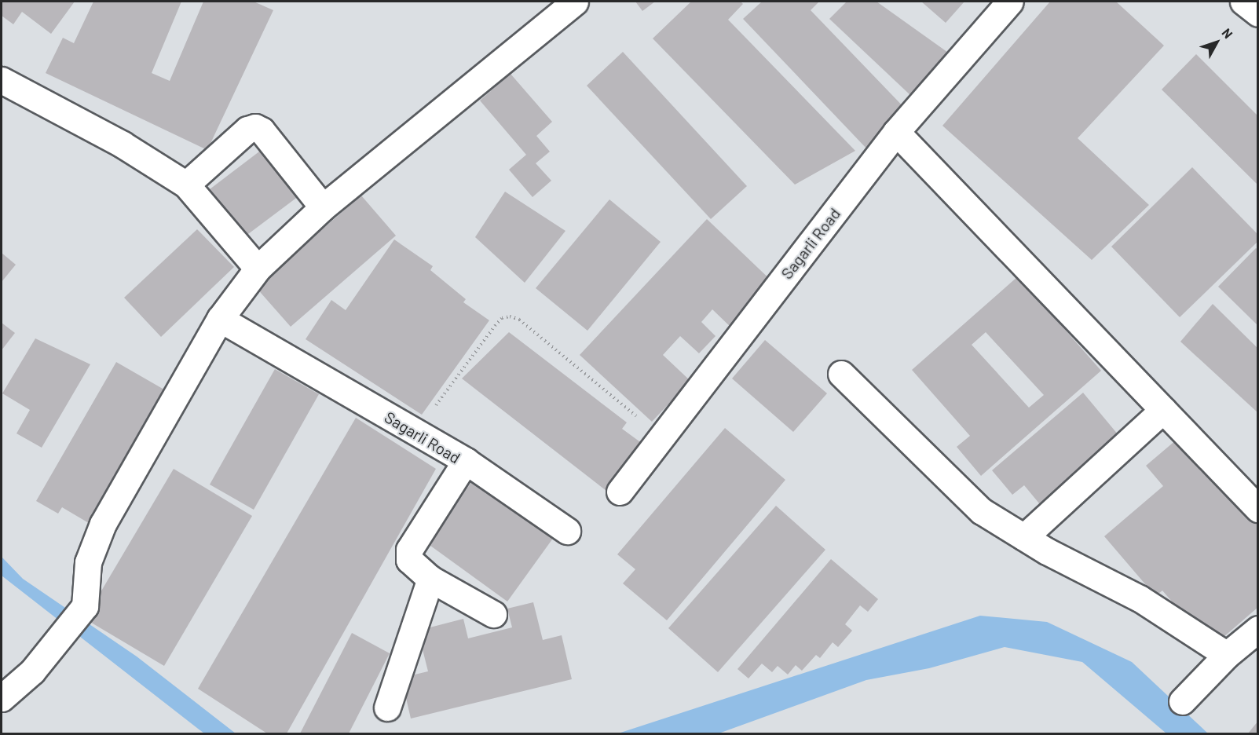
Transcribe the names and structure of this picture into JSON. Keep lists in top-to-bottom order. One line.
{"streets":{"street":["Sagarli Road"]},"north":"top right"}
